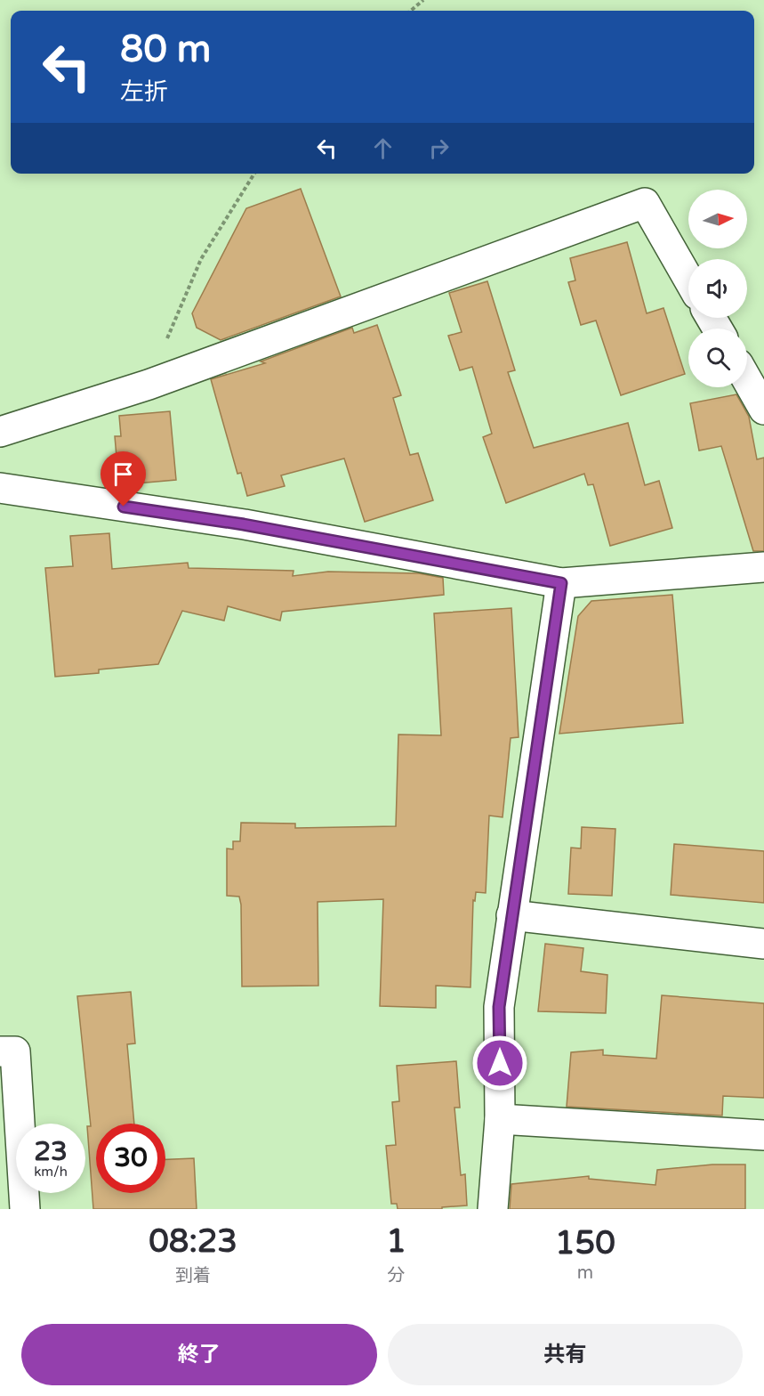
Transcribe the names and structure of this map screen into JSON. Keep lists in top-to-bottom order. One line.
{"north":"right","page":{"turn":["80 m","左折"],"speed":"23 km/h","limit":"30","eta":["08:23","到着","1","分","150","m"],"buttons":["終了","共有"]}}
